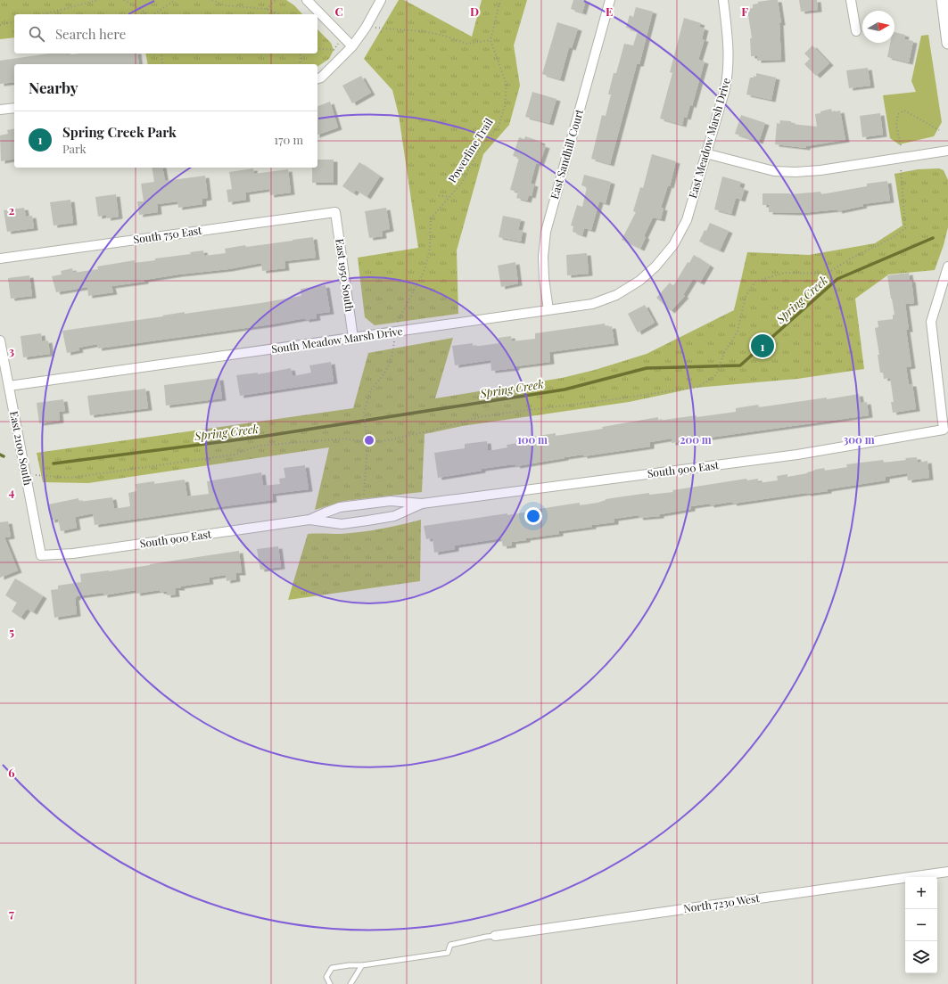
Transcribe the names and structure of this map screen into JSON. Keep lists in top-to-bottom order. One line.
{"streets":{"street":["East Meadow Marsh Drive","East Sandhill Court","South 750 East","East 1950 South","South Meadow Marsh Drive","East 2100 South","South 900 East","North 7230 West"],"path":["Powerline Trail"]},"crossings":[["East Meadow Marsh Drive","South Meadow Marsh Drive"],["East Sandhill Court","South Meadow Marsh Drive"],["South 750 East","East 1950 South"],["East 1950 South","South Meadow Marsh Drive"],["South Meadow Marsh Drive","East 2100 South"],["East 2100 South","South 900 East"]],"water":["Spring Creek"],"north":"right","page":{"search":"Search here","heading":"Nearby","list":[{"mark":"1","name":"Spring Creek Park","note":"Park","value":"170 m"}],"pins":"1","map_buttons":["+","−"]},"grid":{"columns":["C","D","E","F"],"rows":["2","3","4","5","6","7"]},"rings":["100 m","200 m","300 m"]}
